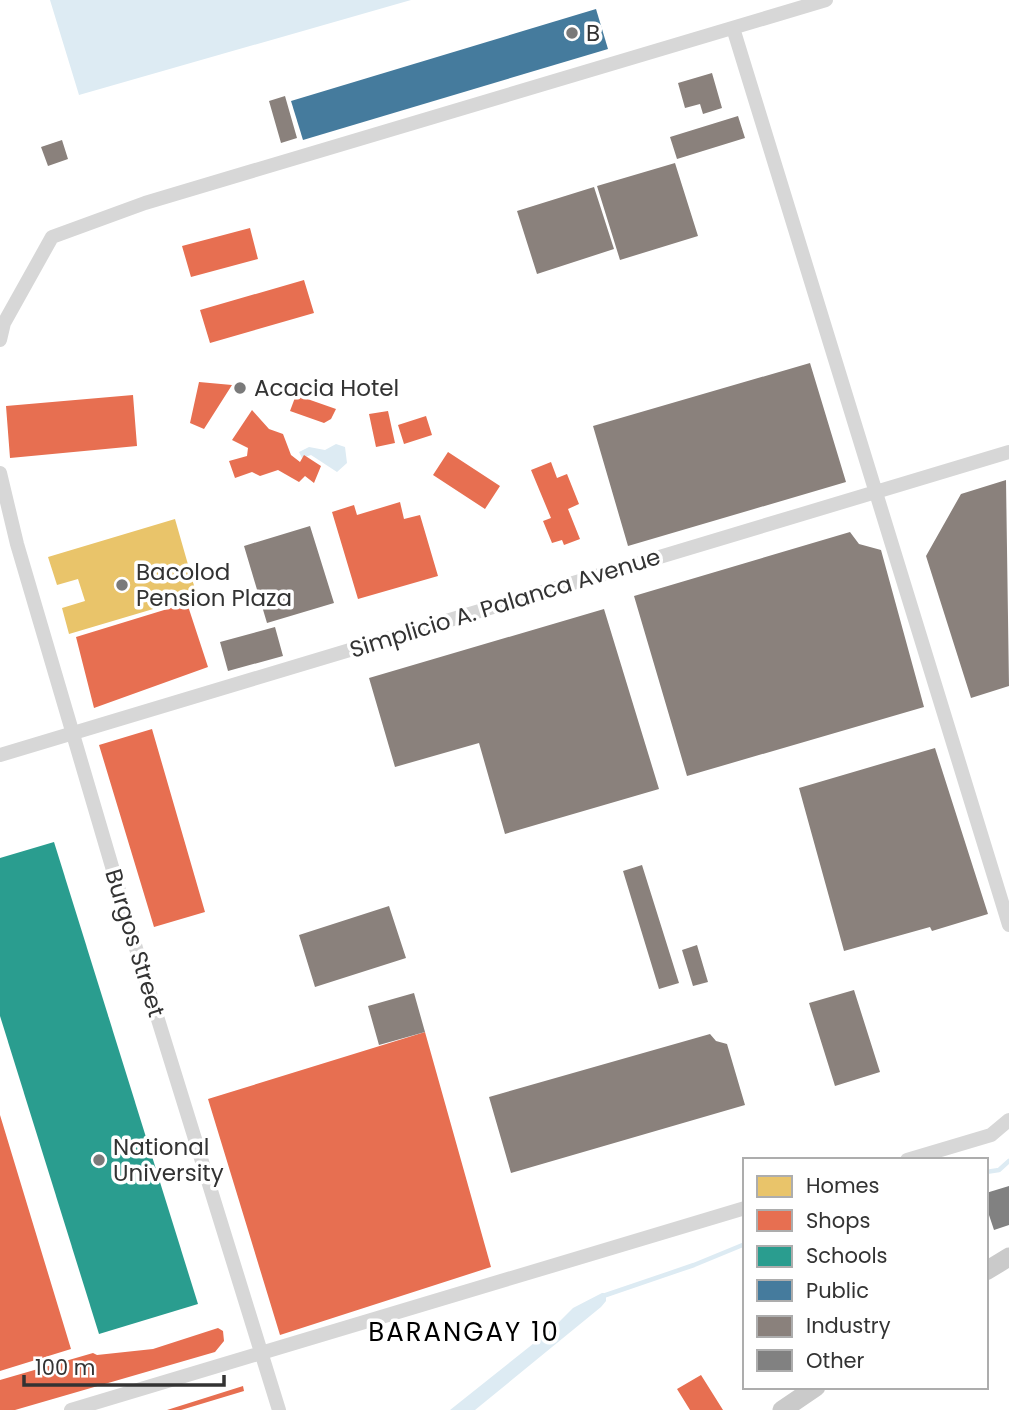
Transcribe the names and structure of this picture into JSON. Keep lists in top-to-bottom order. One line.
{"streets":{"street":["Simplicio A. Palanca Avenue","Burgos Street"]},"crossings":[["Simplicio A. Palanca Avenue","Burgos Street"]],"districts":["BARANGAY 10"],"places":["B","Acacia Hotel","Bacolod Pension Plaza","National University"],"legend":["Homes","Shops","Schools","Public","Industry","Other"],"scale_bar":"100 m"}
